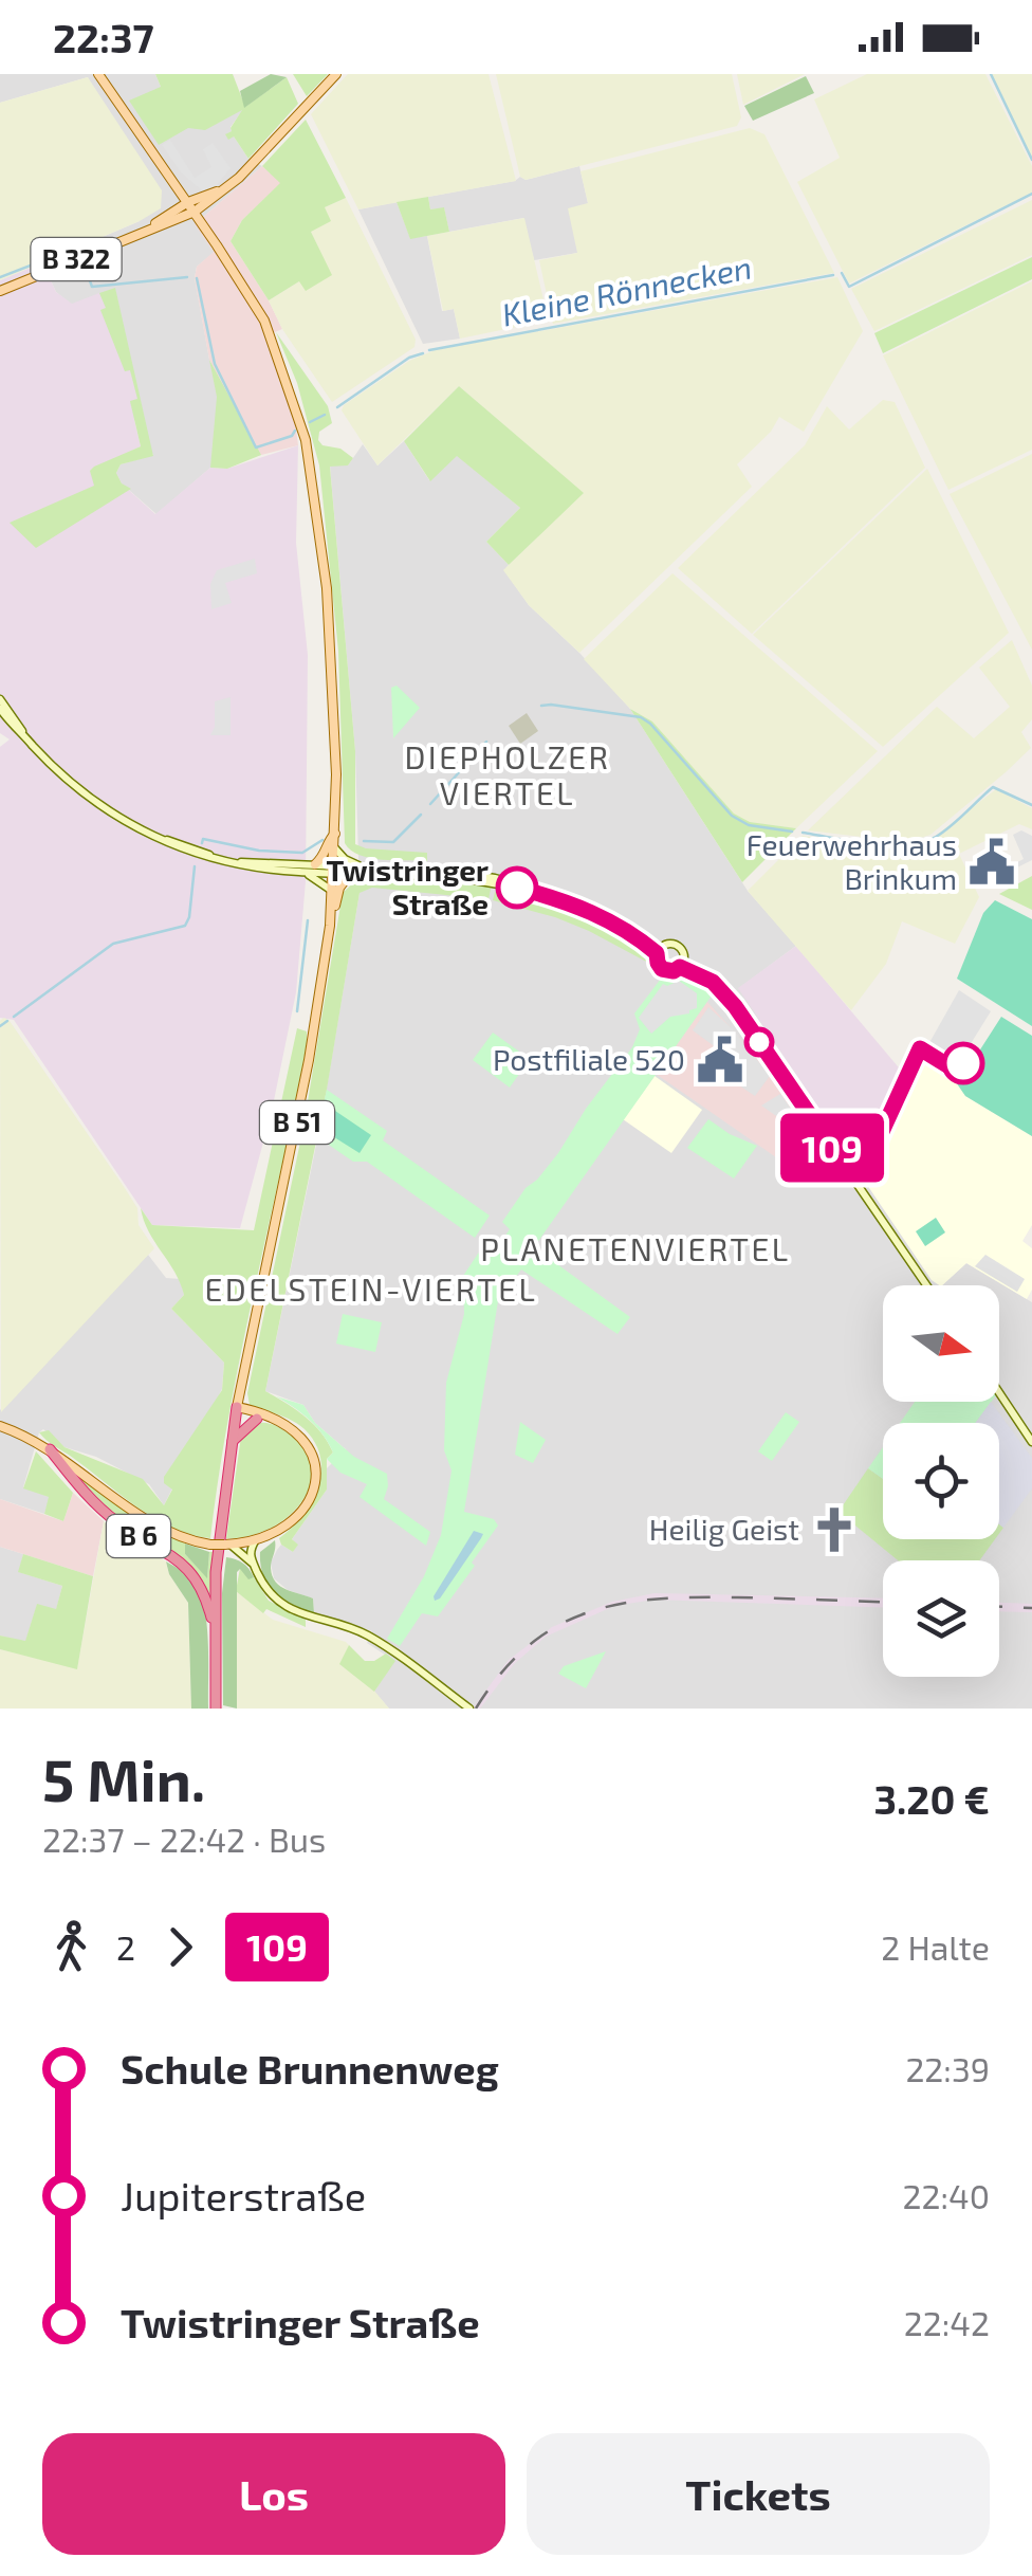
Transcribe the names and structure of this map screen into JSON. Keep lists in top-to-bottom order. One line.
{"streets":{"highway":["B 51","B 6"],"main road":["B 322"]},"crossings":[["B 322","B 51"],["B 51","B 6"]],"districts":["DIEPHOLZER VIERTEL","PLANETENVIERTEL","EDELSTEIN-VIERTEL"],"water":["Kleine Rönnecken"],"places":{"public building":["Feuerwehrhaus Brinkum","Postfiliale 520"],"other":["Twistringer Straße"],"church":["Heilig Geist"]},"lines":["bus line 109"],"north":"right","page":{"status":"22:37","on_map":"109","heading":["5 Min.","22:37 – 22:42 · Bus","3.20 €"],"legs":["2","109","2 Halte"],"list":[{"name":"Schule Brunnenweg","value":"22:39"},{"name":"Jupiterstraße","value":"22:40"},{"name":"Twistringer Straße","value":"22:42"}],"buttons":["Los","Tickets"]}}
